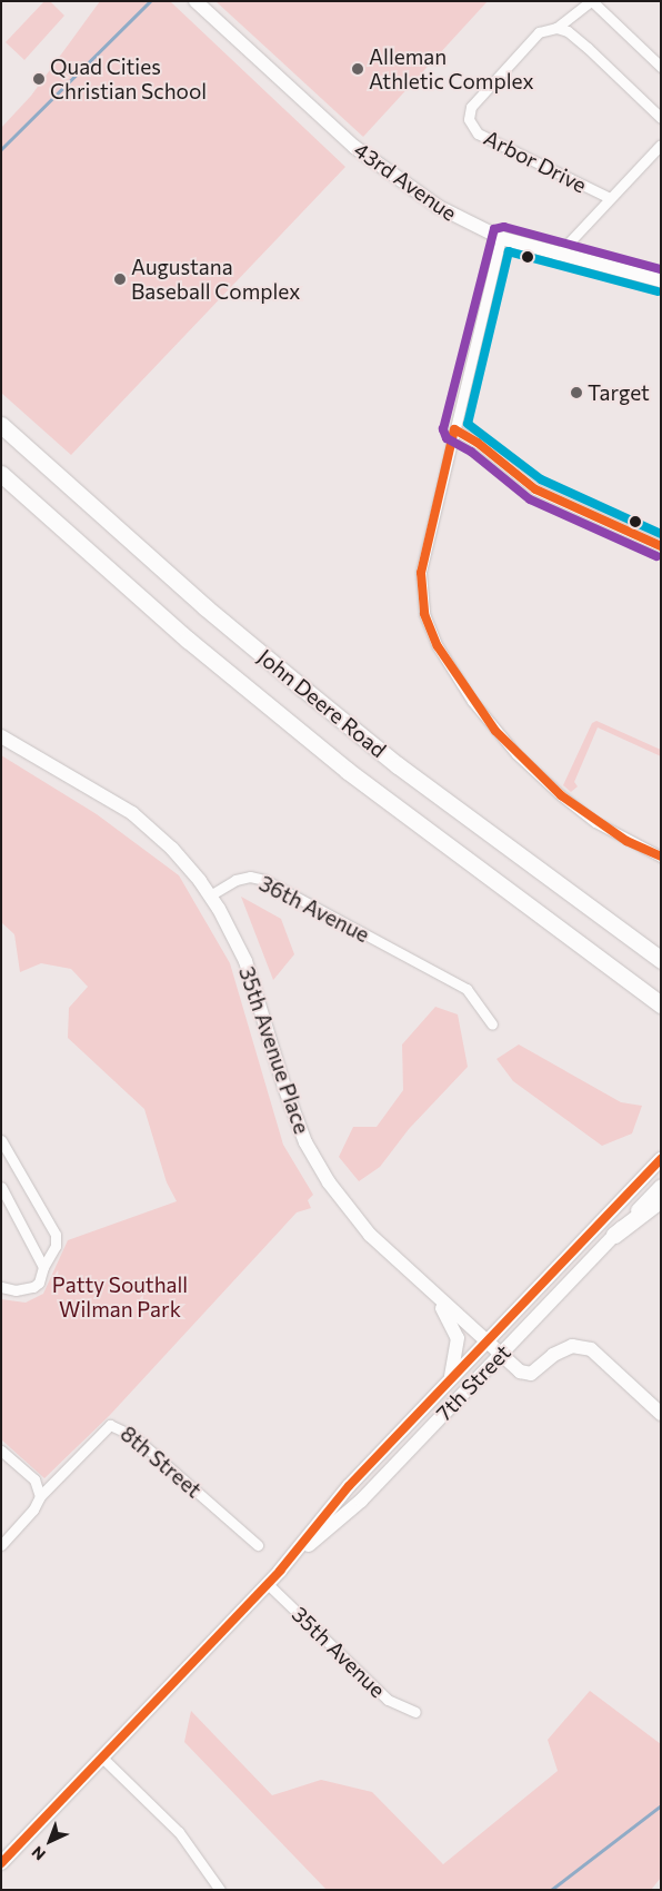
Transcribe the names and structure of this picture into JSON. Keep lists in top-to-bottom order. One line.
{"streets":{"highway":["John Deere Road"],"street":["Arbor Drive","43rd Avenue","36th Avenue","35th Avenue Place","7th Street","8th Street","35th Avenue"]},"crossings":[["Arbor Drive","43rd Avenue"],["36th Avenue","35th Avenue Place"],["35th Avenue Place","7th Street"],["7th Street","35th Avenue"]],"parks":["Patty Southall Wilman Park"],"places":["Alleman Athletic Complex","Quad Cities Christian School","Augustana Baseball Complex","Target"],"north":"bottom left"}
